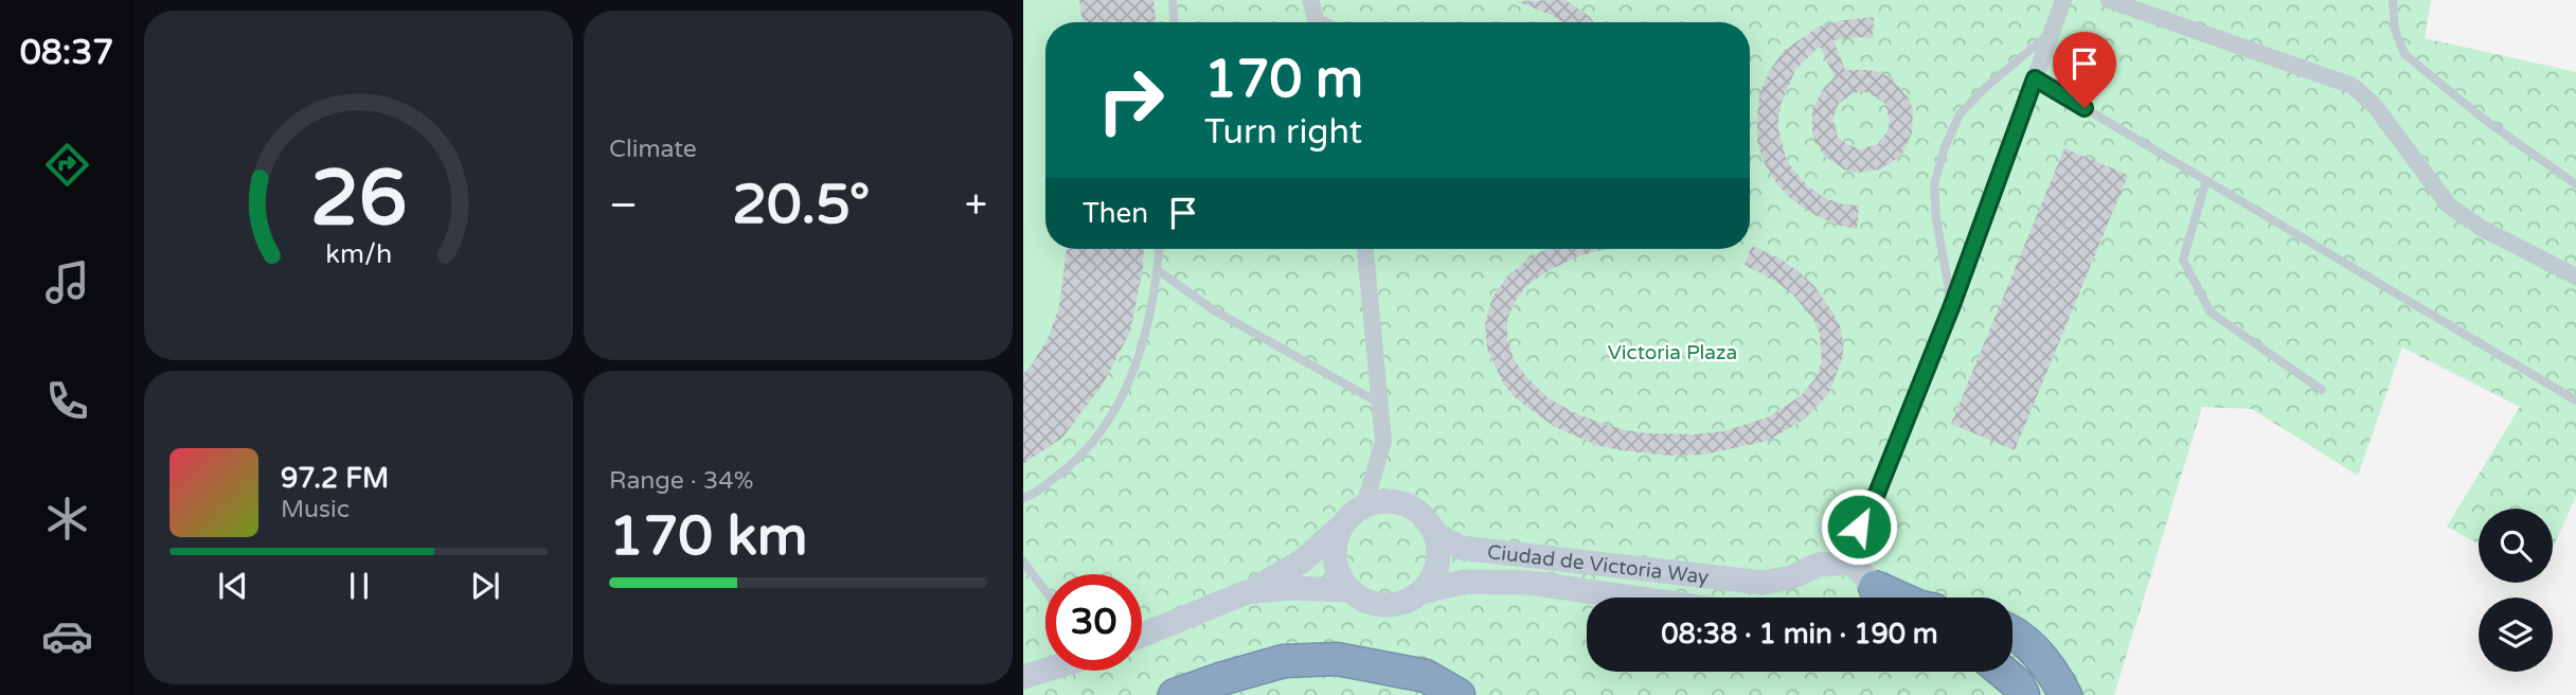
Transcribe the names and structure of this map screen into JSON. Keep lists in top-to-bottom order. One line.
{"streets":{"main road":["Ciudad de Victoria Way"]},"parks":["Victoria Plaza"],"page":{"tabs":"08:37","tile":["Climate",["Range · 34%","170 km"]],"turn":["170 m","Turn right"],"heat":["−","20.5°","+"],"then":"Then","song":["97.2 FM","Music"],"limit":"30","trip":"08:38 · 1 min · 190 m","gauge":["26","km/h"]}}
